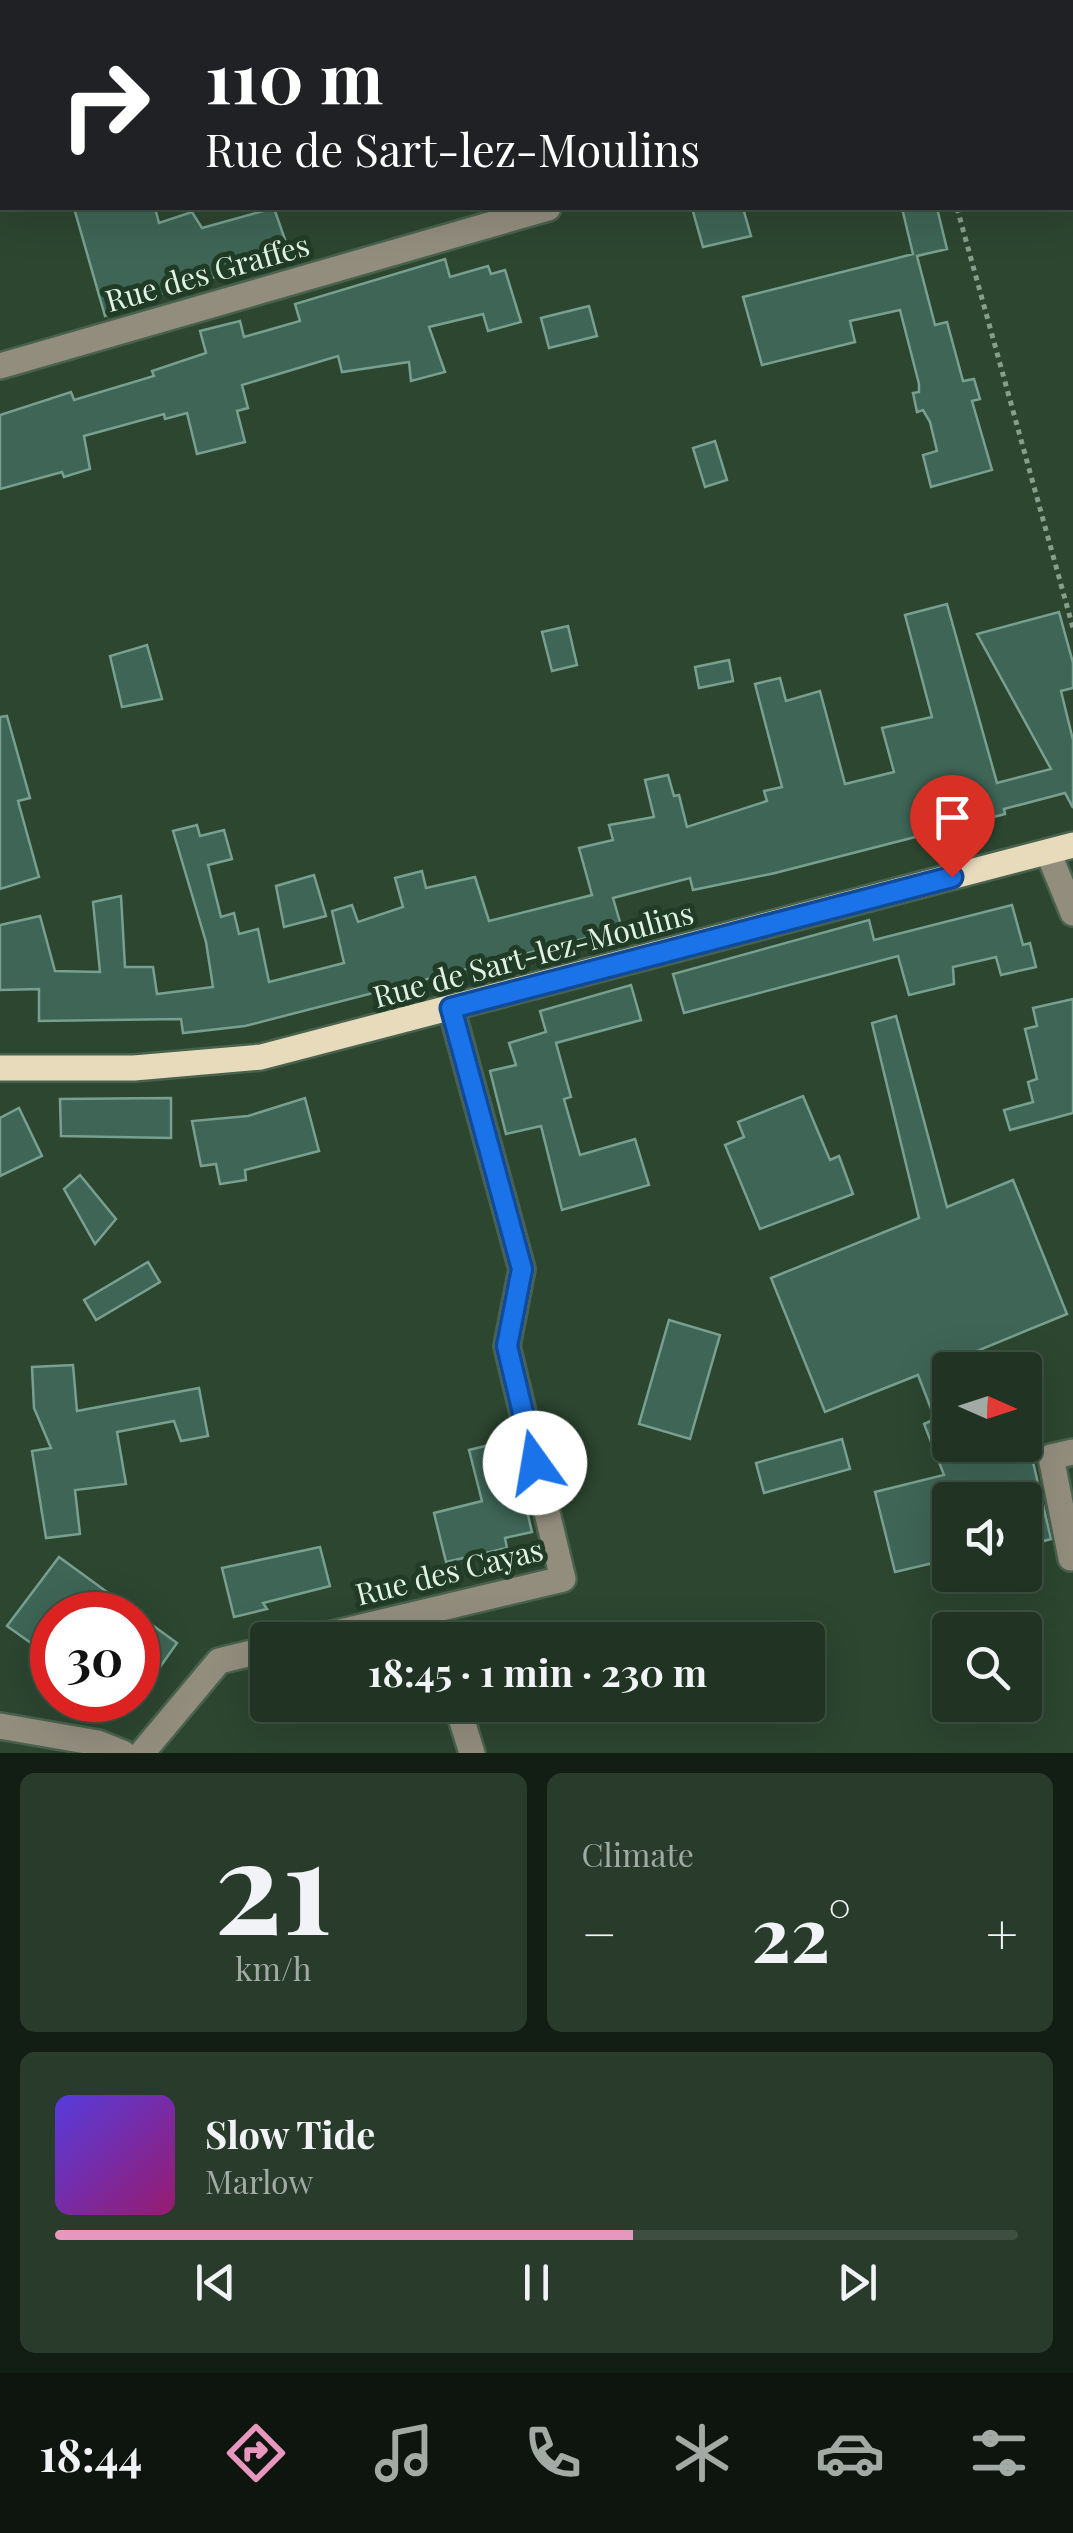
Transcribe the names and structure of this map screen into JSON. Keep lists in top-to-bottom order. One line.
{"streets":{"main road":["Rue de Sart-lez-Moulins"],"street":["Rue des Graffes","Rue des Cayas"]},"crossings":[["Rue de Sart-lez-Moulins","Rue des Cayas"]],"north":"right","page":{"turn":["110 m","Rue de Sart-lez-Moulins"],"limit":"30","trip":"18:45 · 1 min · 230 m","tile":[["21","km/h"],"Climate"],"heat":["−","22°","+"],"song":["Slow Tide","Marlow"],"tabs":"18:44"}}
